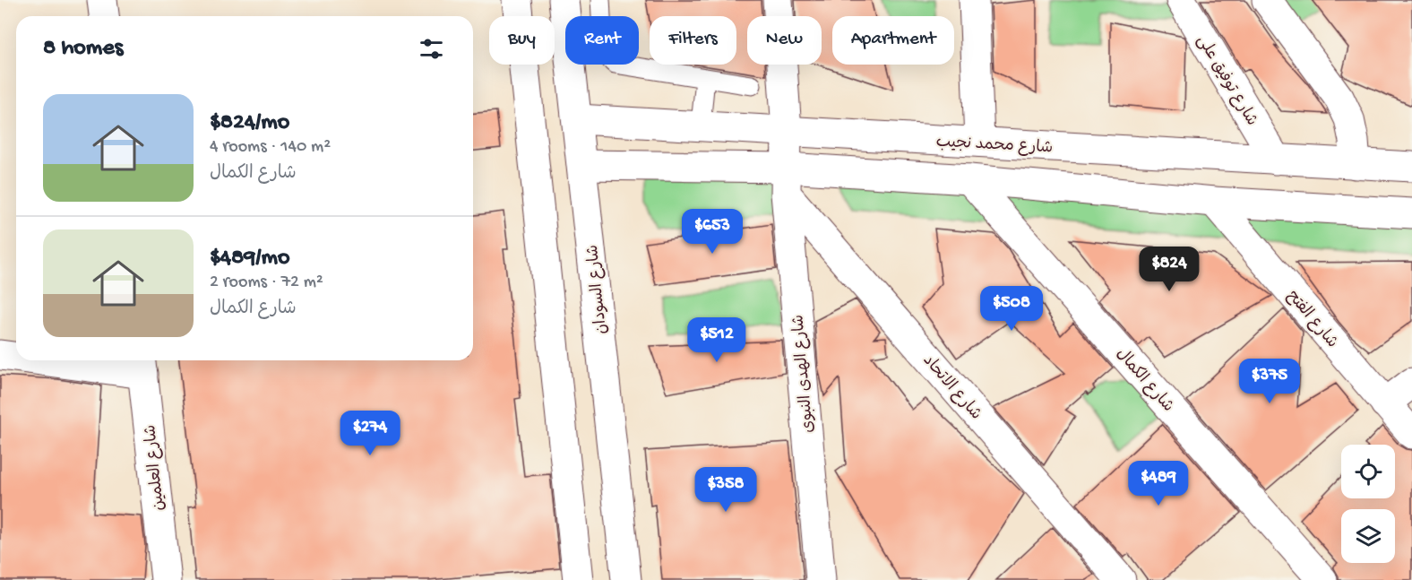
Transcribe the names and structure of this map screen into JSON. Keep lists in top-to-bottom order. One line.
{"streets":{"street":["شارع توفيق على","شارع محمد نجيب","شارع السودان","شارع الفتح","شارع الهدى النبوى","شارع الكمال","شارع الاتحاد","شارع العلمين"]},"crossings":[["شارع توفيق على","شارع محمد نجيب"],["شارع محمد نجيب","شارع السودان"],["شارع محمد نجيب","شارع الهدى النبوى"],["شارع الهدى النبوى","شارع الاتحاد"]],"page":{"chip":["Buy","Rent","Filters","New","Apartment"],"heading":"8 homes","list":[{"name":"$824/mo","note":"4 rooms · 140 m² · شارع الكمال"},{"name":"$489/mo","note":"2 rooms · 72 m² · شارع الكمال"}],"price":["$653","$824","$508","$512","$375","$274","$489","$358"]}}
